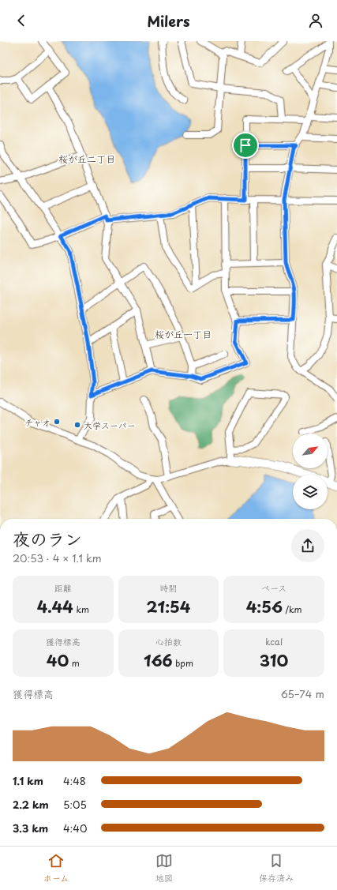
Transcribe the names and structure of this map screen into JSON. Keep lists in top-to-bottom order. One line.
{"districts":["桜が丘二丁目","桜が丘一丁目"],"places":["チャオ","大学スーパー"],"north":"top right","page":{"header":"Milers","heading":["夜のラン","20:53 · 4 × 1.1 km"],"stats":[["距離","4.44 km"],["時間","21:54"],["ペース","4:56 /km"],["獲得標高","40 m"],["心拍数","166 bpm"],["kcal","310"]],"chart":["獲得標高","65–74 m"],"list":[{"name":"1.1 km","note":"4:48"},{"name":"2.2 km","note":"5:05"},{"name":"3.3 km","note":"4:40"}],"tabs":["ホーム","地図","保存済み"]}}
